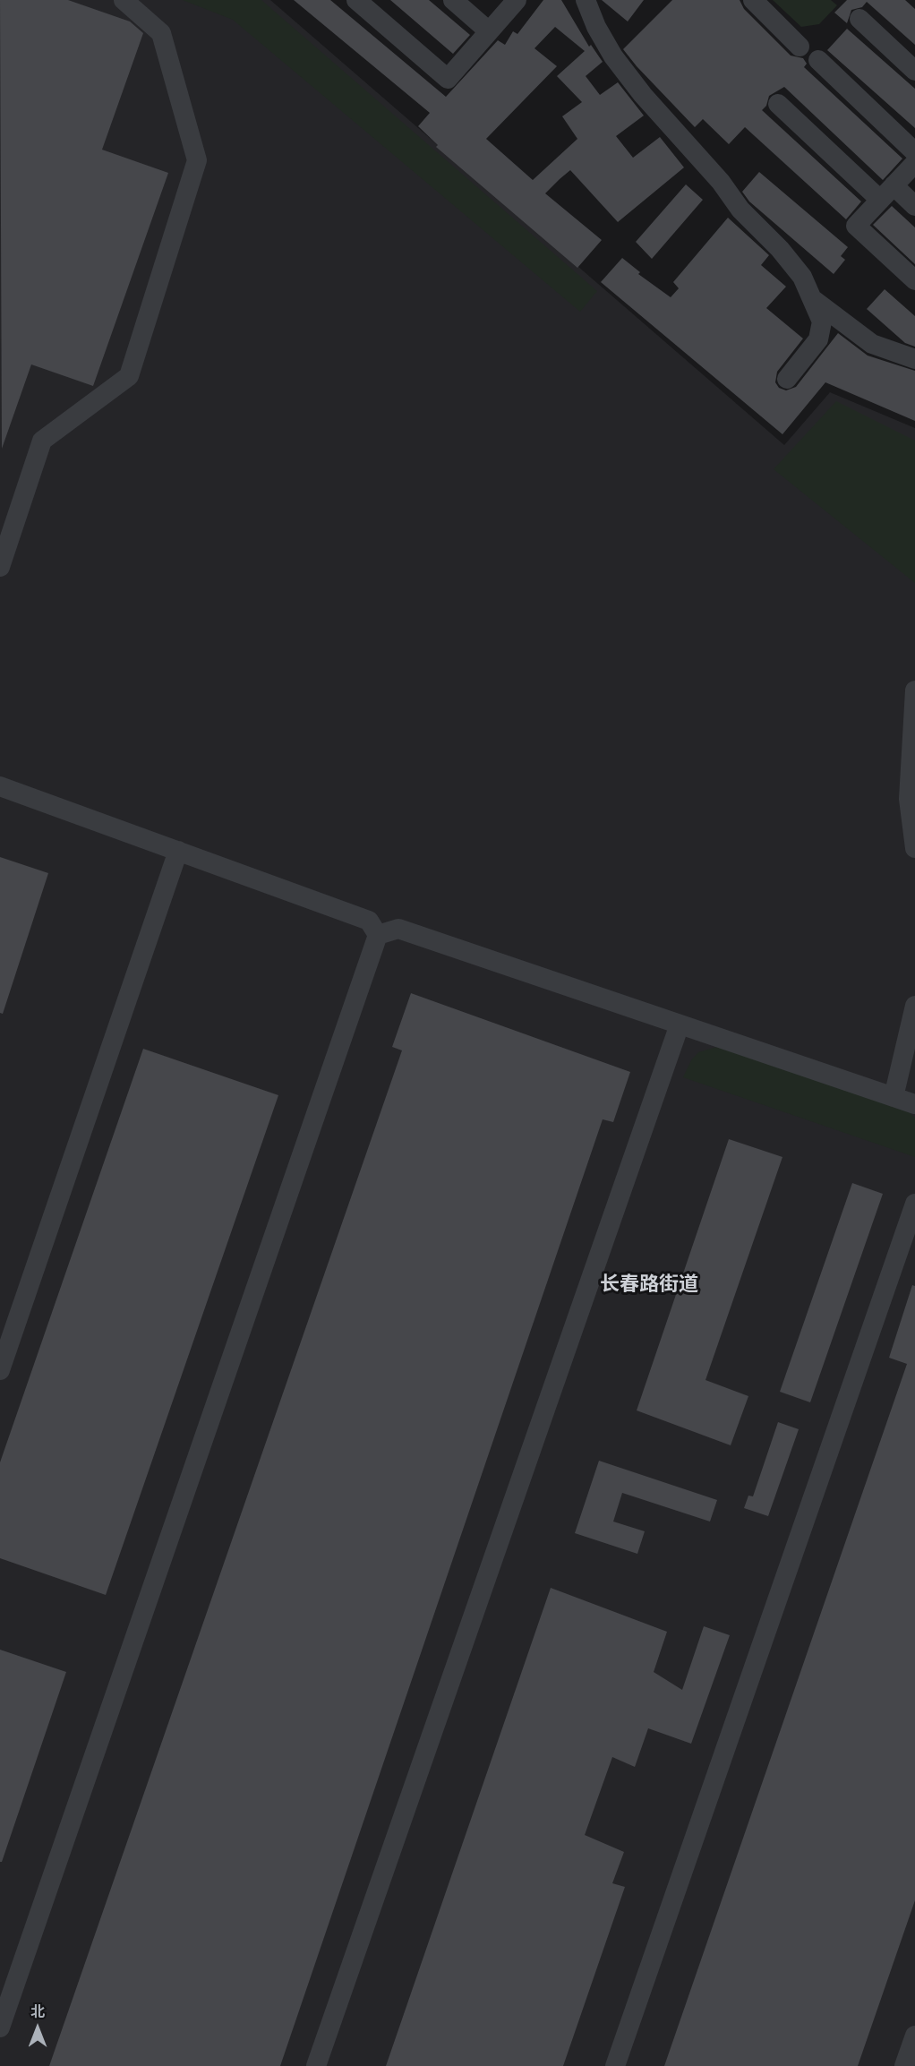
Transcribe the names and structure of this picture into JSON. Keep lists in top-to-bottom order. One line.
{"districts":["长春路街道"],"north":"top"}
